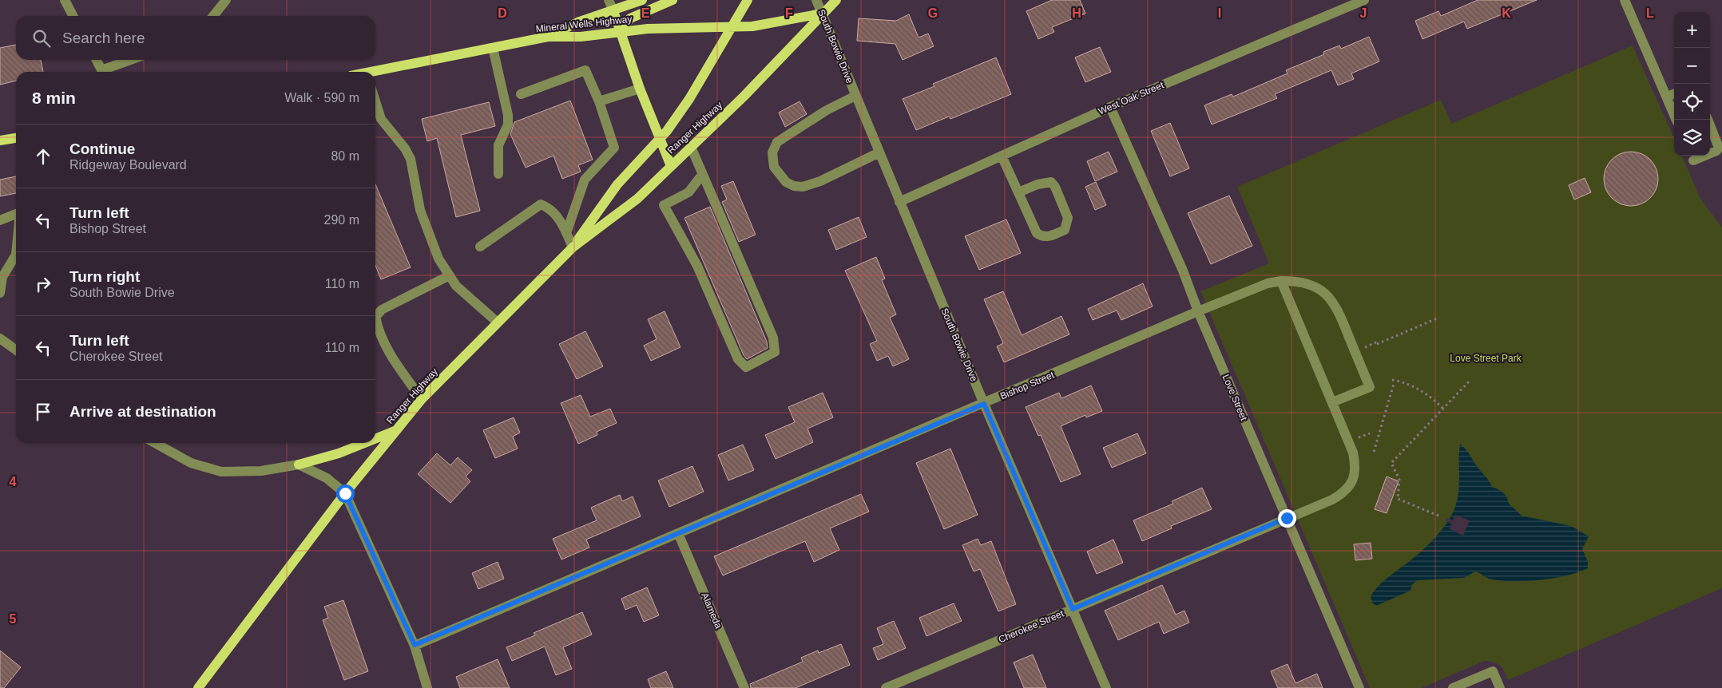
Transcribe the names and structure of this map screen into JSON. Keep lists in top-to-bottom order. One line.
{"streets":{"main road":["Mineral Wells Highway","Ranger Highway"],"street":["South Bowie Drive","West Oak Street","Bishop Street","Love Street","Alameda","Cherokee Street"]},"crossings":[["Mineral Wells Highway","South Bowie Drive"],["Mineral Wells Highway","Ranger Highway"],["South Bowie Drive","West Oak Street"],["South Bowie Drive","Ranger Highway"],["South Bowie Drive","Bishop Street"],["South Bowie Drive","Cherokee Street"],["West Oak Street","Love Street"],["Bishop Street","Love Street"],["Bishop Street","Alameda"],["Bishop Street","Cherokee Street"],["Love Street","Cherokee Street"]],"parks":["Love Street Park"],"page":{"map_buttons":["+","−"],"search":"Search here","heading":["8 min","Walk · 590 m"],"list":[["Continue","Ridgeway Boulevard","80 m"],["Turn left","Bishop Street","290 m"],["Turn right","South Bowie Drive","110 m"],["Turn left","Cherokee Street","110 m"],"Arrive at destination"]},"grid":{"columns":["D","E","F","G","H","I","J","K","L"],"rows":["4","5"]}}
